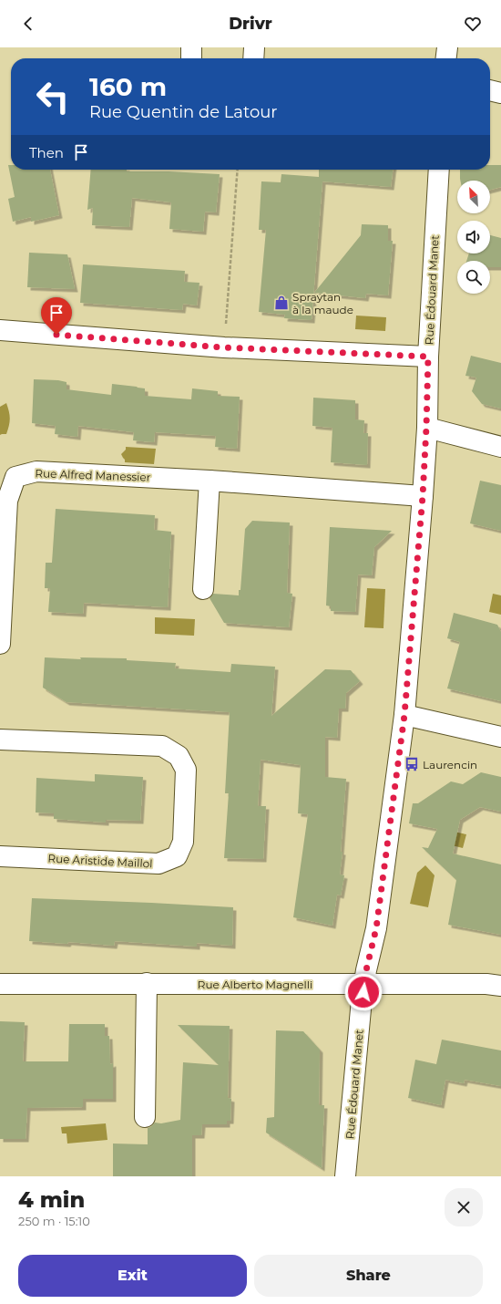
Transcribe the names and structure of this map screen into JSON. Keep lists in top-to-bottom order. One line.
{"streets":{"street":["Rue Édouard Manet","Rue Alfred Manessier","Rue Aristide Maillol","Rue Alberto Magnelli"]},"crossings":[["Rue Édouard Manet","Rue Alfred Manessier"],["Rue Édouard Manet","Rue Alberto Magnelli"]],"places":{"shop":["Spraytan à la maude"],"bus stop":["Laurencin"]},"north":"top left","page":{"header":"Drivr","turn":["160 m","Rue Quentin de Latour"],"then":"Then","heading":["4 min","250 m · 15:10"],"buttons":["Exit","Share"]}}
